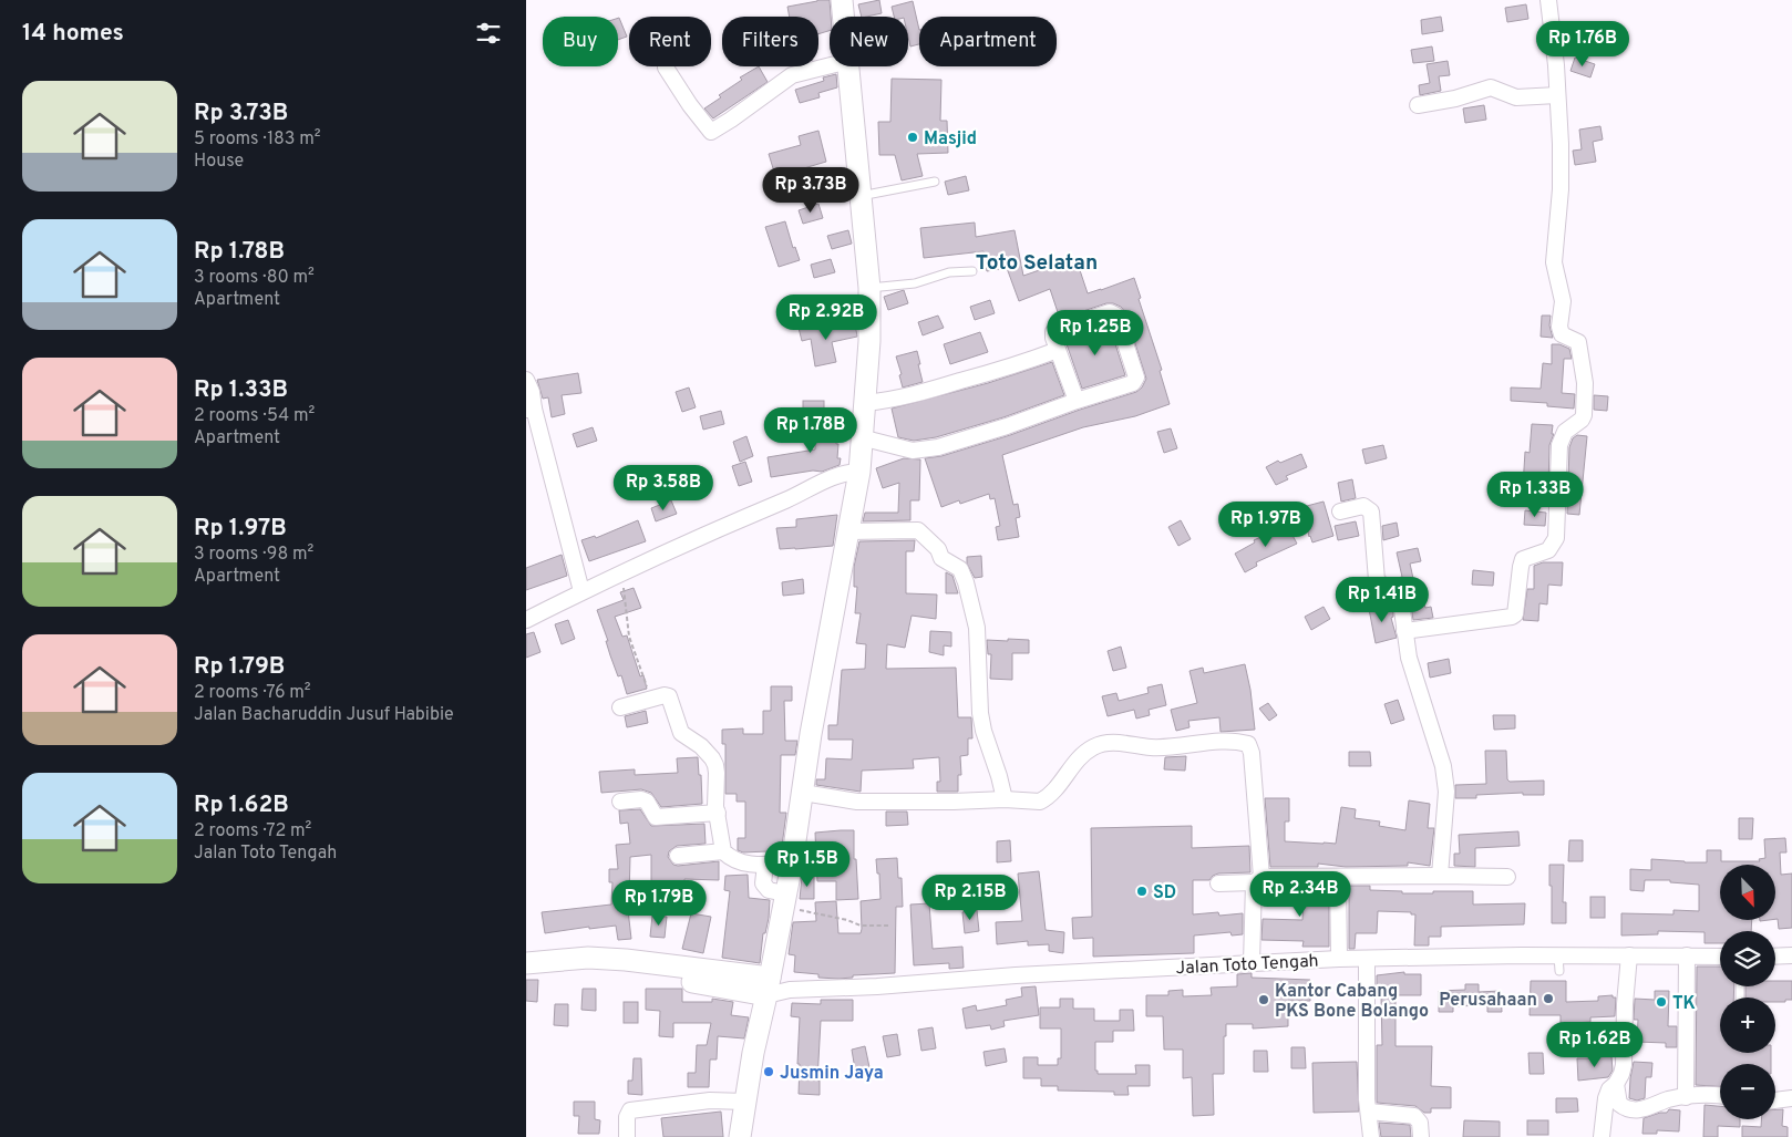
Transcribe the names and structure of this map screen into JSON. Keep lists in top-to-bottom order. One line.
{"streets":{"street":["Jalan Toto Tengah"]},"districts":["Toto Selatan"],"places":["Masjid","SD","Perusahaan","Kantor Cabang PKS Bone Bolango","TK","Jusmin Jaya"],"north":"bottom right","page":{"heading":"14 homes","chip":["Buy","Rent","Filters","New","Apartment"],"price":["Rp 1.76B","Rp 3.73B","Rp 2.92B","Rp 1.25B","Rp 1.78B","Rp 3.58B","Rp 1.33B","Rp 1.97B","Rp 1.41B","Rp 1.5B","Rp 2.34B","Rp 2.15B","Rp 1.79B","Rp 1.62B"],"list":[{"name":"Rp 3.73B","note":"5 rooms · 183 m² · House"},{"name":"Rp 1.78B","note":"3 rooms · 80 m² · Apartment"},{"name":"Rp 1.33B","note":"2 rooms · 54 m² · Apartment"},{"name":"Rp 1.97B","note":"3 rooms · 98 m² · Apartment"},{"name":"Rp 1.79B","note":"2 rooms · 76 m² · Jalan Bacharuddin Jusuf Habibie"},{"name":"Rp 1.62B","note":"2 rooms · 72 m² · Jalan Toto Tengah"}],"map_buttons":["+","−"]}}
